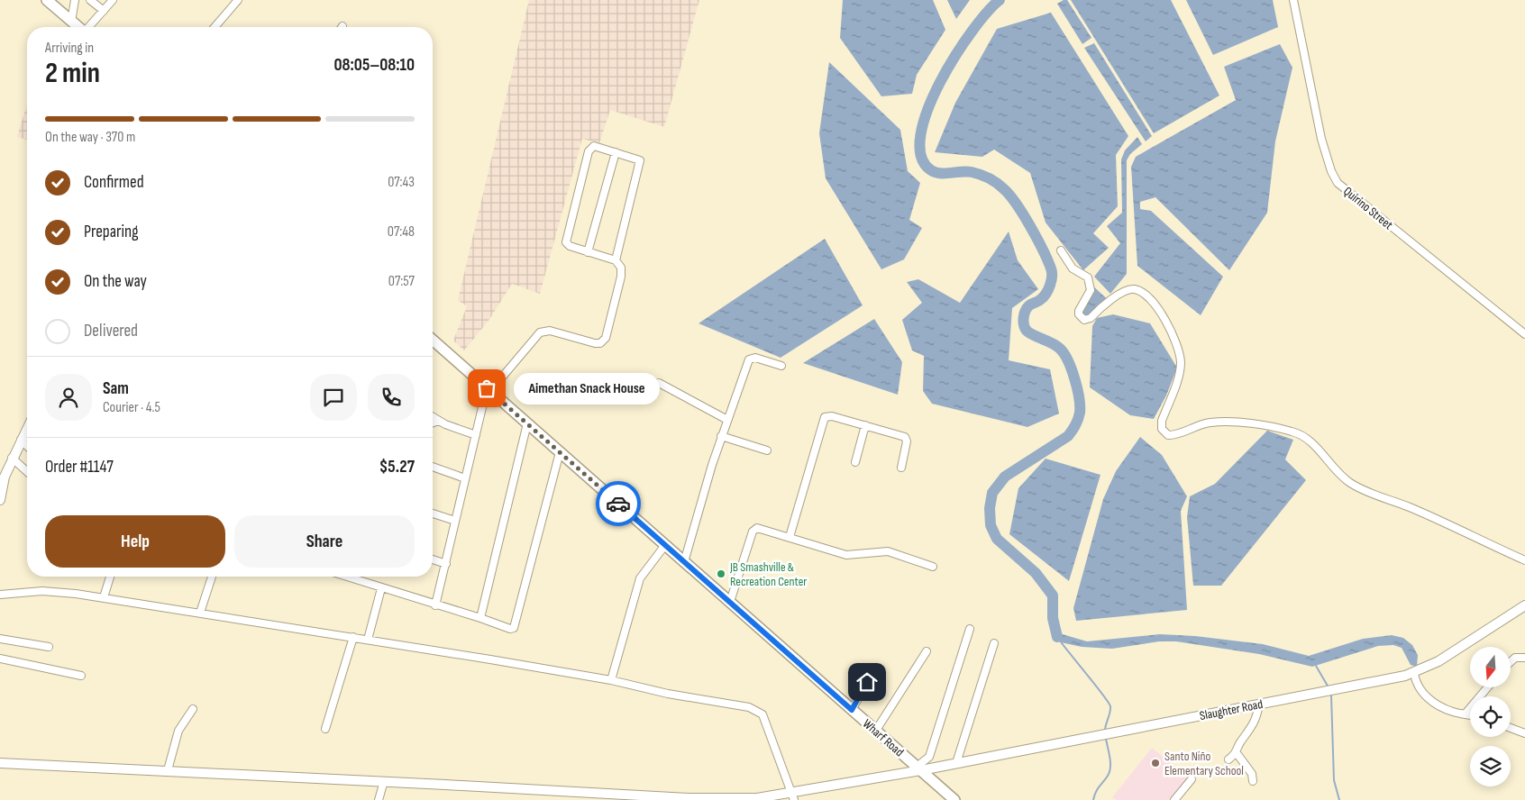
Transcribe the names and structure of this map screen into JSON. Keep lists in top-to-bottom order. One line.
{"streets":{"main road":["Wharf Road"],"street":["Quirino Street","Slaughter Road"]},"crossings":[["Slaughter Road","Wharf Road"]],"places":["Aimethan Snack House","JB Smashville & Recreation Center","Santo Niño Elementary School"],"north":"bottom","page":{"heading":["2 min","Arriving in","08:05–08:10"],"panel":["Sam","Courier · 4.5","Order #1147","$5.27"],"bar":"On the way · 370 m","list":[["Confirmed","07:43"],["Preparing","07:48"],["On the way","07:57"],"Delivered"],"bubble":"Aimethan Snack House","buttons":["Help","Share"]}}
